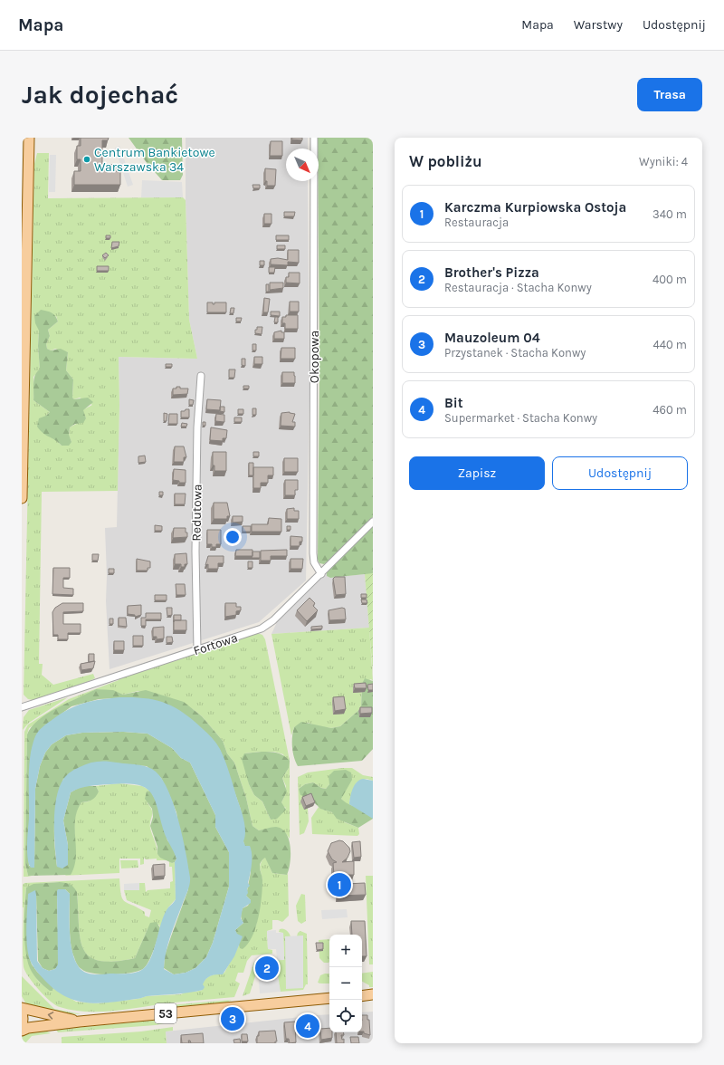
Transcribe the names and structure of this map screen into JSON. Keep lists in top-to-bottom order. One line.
{"streets":{"main road":["53"],"street":["Okopowa","Redutowa","Fortowa"]},"crossings":[["Okopowa","Fortowa"],["Redutowa","Fortowa"]],"places":["Centrum Bankietowe Warszawska 34"],"north":"bottom right","page":{"header":"Mapa","nav":["Mapa","Warstwy","Udostępnij"],"buttons":["Trasa",["Zapisz","Udostępnij"]],"title":"Jak dojechać","heading":["W pobliżu","Wyniki: 4"],"list":[{"mark":"1","name":"Karczma Kurpiowska Ostoja","note":"Restauracja","value":"340 m"},{"mark":"2","name":"Brother's Pizza","note":"Restauracja · Stacha Konwy","value":"400 m"},{"mark":"3","name":"Mauzoleum 04","note":"Przystanek · Stacha Konwy","value":"440 m"},{"mark":"4","name":"Bit","note":"Supermarket · Stacha Konwy","value":"460 m"}],"pins":["1","2","3","4"],"map_buttons":["+","−"]}}
